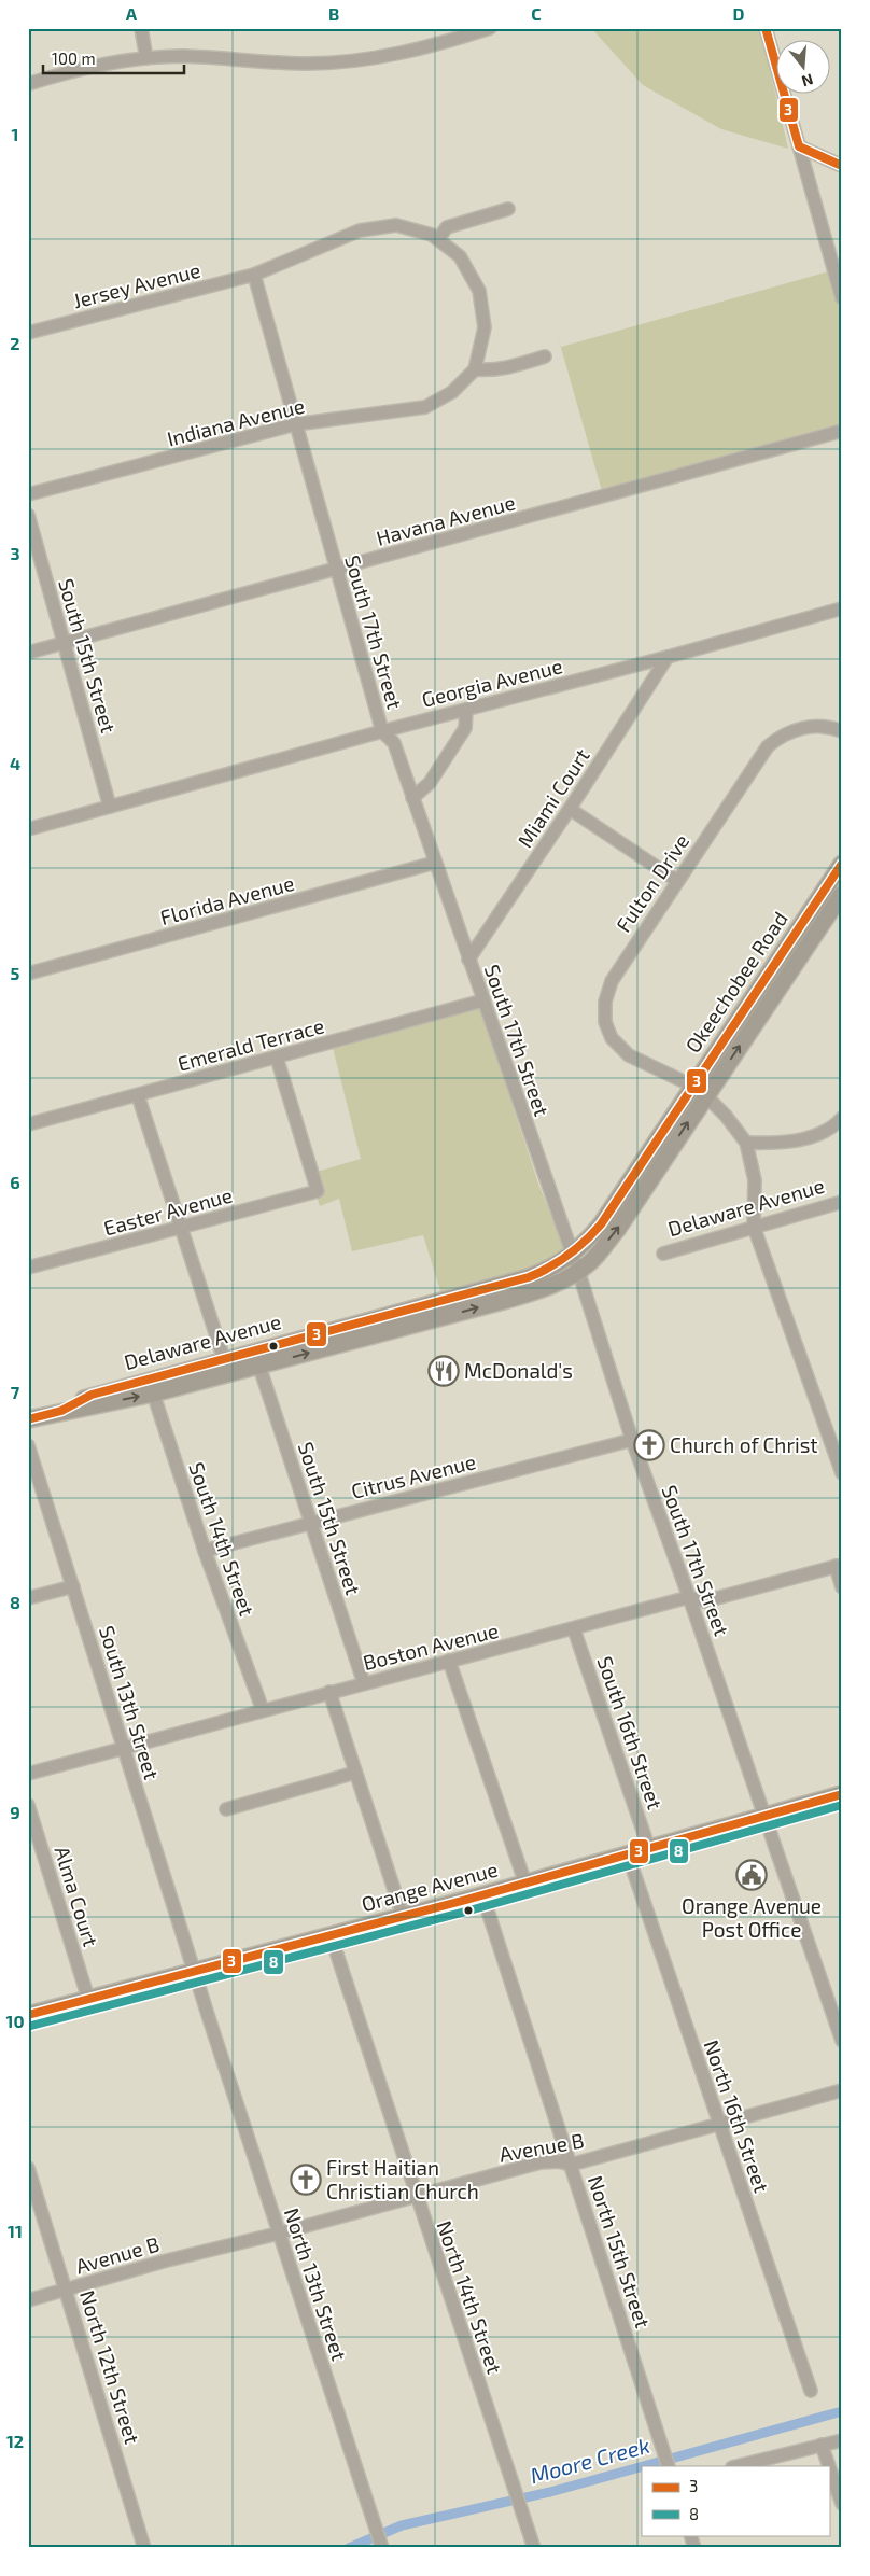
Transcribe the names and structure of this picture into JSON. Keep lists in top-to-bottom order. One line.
{"streets":{"main road":["Okeechobee Road","Delaware Avenue","Orange Avenue"],"street":["Jersey Avenue","Indiana Avenue","Havana Avenue","South 17th Street","South 15th Street","Georgia Avenue","Miami Court","Fulton Drive","Florida Avenue","Emerald Terrace","Easter Avenue","Citrus Avenue","South 14th Street","Boston Avenue","South 13th Street","South 16th Street","Alma Court","North 16th Street","Avenue B","North 15th Street","North 13th Street","North 14th Street","North 12th Street"]},"crossings":[["Jersey Avenue","Indiana Avenue"],["Jersey Avenue","South 17th Street"],["Indiana Avenue","South 17th Street"],["Havana Avenue","South 17th Street"],["Havana Avenue","South 15th Street"],["South 17th Street","Georgia Avenue"],["South 17th Street","Miami Court"],["South 17th Street","Florida Avenue"],["South 17th Street","Okeechobee Road"],["South 17th Street","Emerald Terrace"],["South 17th Street","Delaware Avenue"],["South 17th Street","Citrus Avenue"],["South 17th Street","Boston Avenue"],["South 17th Street","Orange Avenue"],["South 15th Street","Georgia Avenue"],["South 15th Street","Delaware Avenue"],["South 15th Street","Citrus Avenue"],["South 15th Street","Boston Avenue"],["Georgia Avenue","Miami Court"],["Fulton Drive","Okeechobee Road"],["Okeechobee Road","Delaware Avenue"],["Emerald Terrace","Easter Avenue"],["Delaware Avenue","South 14th Street"],["Citrus Avenue","South 14th Street"],["South 14th Street","Boston Avenue"],["Boston Avenue","South 13th Street"],["Boston Avenue","South 16th Street"],["South 13th Street","Orange Avenue"],["South 13th Street","North 13th Street"],["South 16th Street","Orange Avenue"],["Orange Avenue","Alma Court"],["Orange Avenue","North 16th Street"],["Orange Avenue","North 15th Street"],["Orange Avenue","North 13th Street"],["Orange Avenue","North 14th Street"],["North 16th Street","Avenue B"],["Avenue B","North 15th Street"],["Avenue B","North 13th Street"],["Avenue B","North 14th Street"],["Avenue B","North 12th Street"]],"water":["Moore Creek"],"places":{"restaurant":["McDonald's"],"church":["Church of Christ","First Haitian Christian Church"],"public building":["Orange Avenue Post Office"]},"lines":["transit line 3","transit line 8"],"legend":["3","8"],"scale_bar":"100 m","north":"bottom","grid":{"columns":["A","B","C","D"],"rows":["1","2","3","4","5","6","7","8","9","10","11","12"]}}
